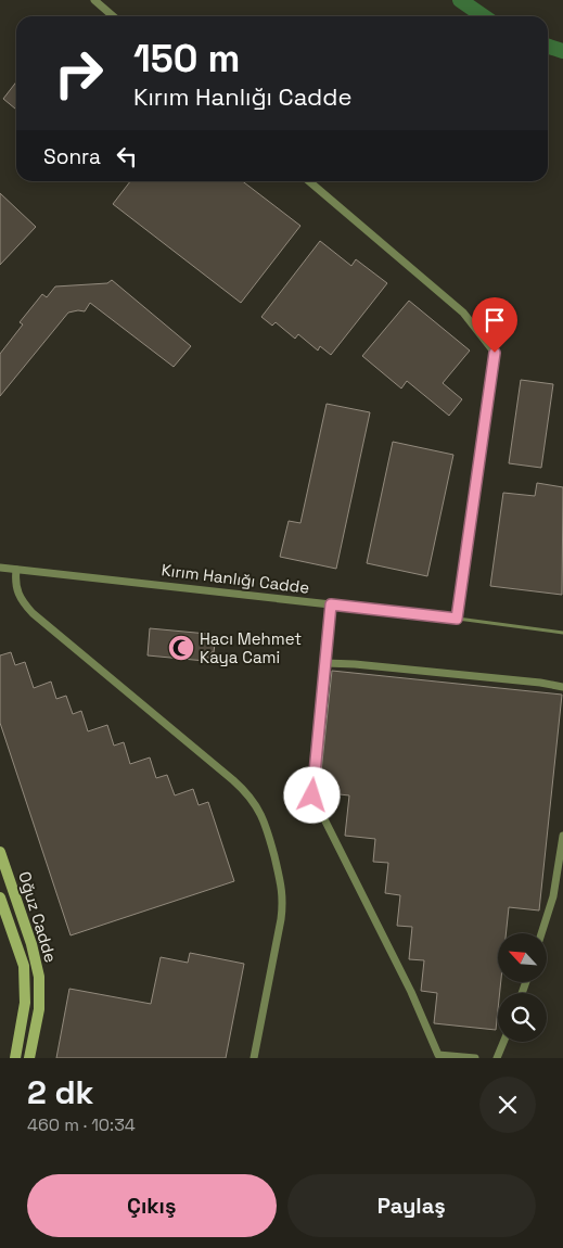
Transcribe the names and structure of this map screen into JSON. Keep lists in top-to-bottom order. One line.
{"streets":{"street":["Kırım Hanlığı Cadde","Oğuz Cadde"]},"places":{"mosque":["Hacı Mehmet Kaya Cami"]},"north":"top left","page":{"turn":["150 m","Kırım Hanlığı Cadde"],"then":"Sonra","heading":["2 dk","460 m · 10:34"],"buttons":["Çıkış","Paylaş"]}}
